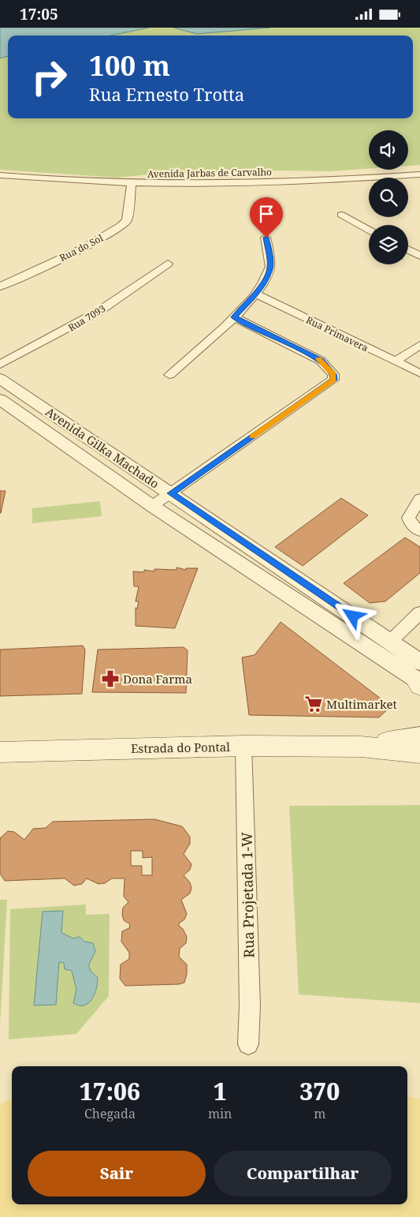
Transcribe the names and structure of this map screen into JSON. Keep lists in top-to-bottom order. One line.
{"streets":{"main road":["Estrada do Pontal"],"street":["Avenida Jarbas de Carvalho","Rua do Sol","Rua 7093","Rua Primavera","Avenida Gilka Machado","Rua Projetada 1-W"]},"crossings":[["Avenida Jarbas de Carvalho","Rua do Sol"],["Estrada do Pontal","Rua Projetada 1-W"]],"places":{"pharmacy":["Dona Farma"],"supermarket":["Multimarket"]},"page":{"status":"17:05","turn":["100 m","Rua Ernesto Trotta"],"eta":["17:06","Chegada","1","min","370","m"],"buttons":["Sair","Compartilhar"]}}
